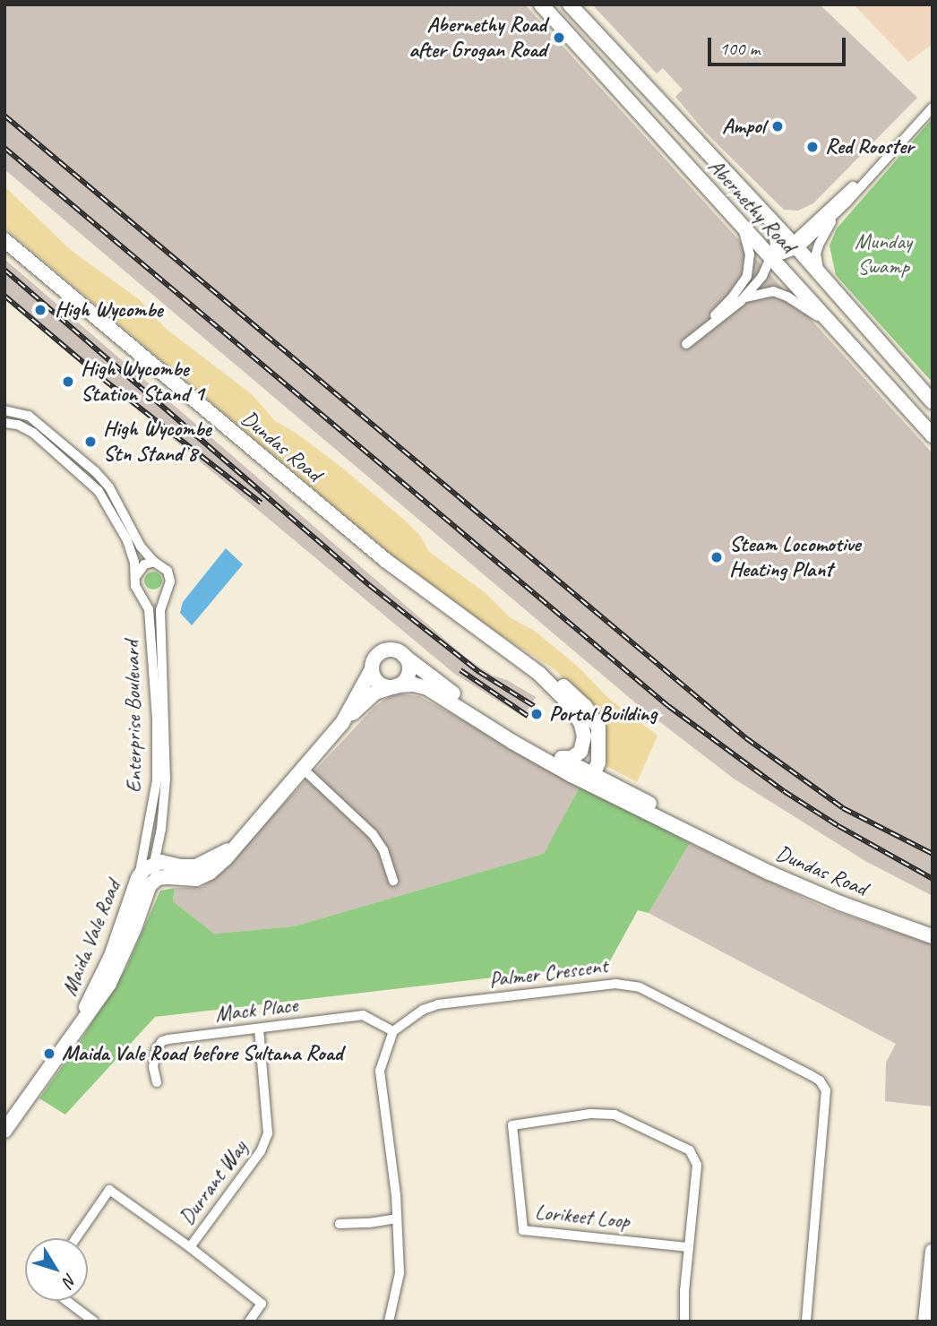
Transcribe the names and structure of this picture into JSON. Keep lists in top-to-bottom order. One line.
{"streets":{"main road":["Abernethy Road","Dundas Road","Maida Vale Road"],"street":["Enterprise Boulevard","Palmer Crescent","Mack Place","Durrant Way","Lorikeet Loop"]},"crossings":[["Enterprise Boulevard","Maida Vale Road"],["Palmer Crescent","Mack Place"],["Mack Place","Durrant Way"]],"parks":["Munday Swamp"],"places":["Abernethy Road after Grogan Road","Ampol","Red Rooster","High Wycombe","High Wycombe Station Stand 1","High Wycombe Stn Stand 8","Steam Locomotive Heating Plant","Portal Building","Maida Vale Road before Sultana Road"],"scale_bar":"100 m","north":"bottom right"}
